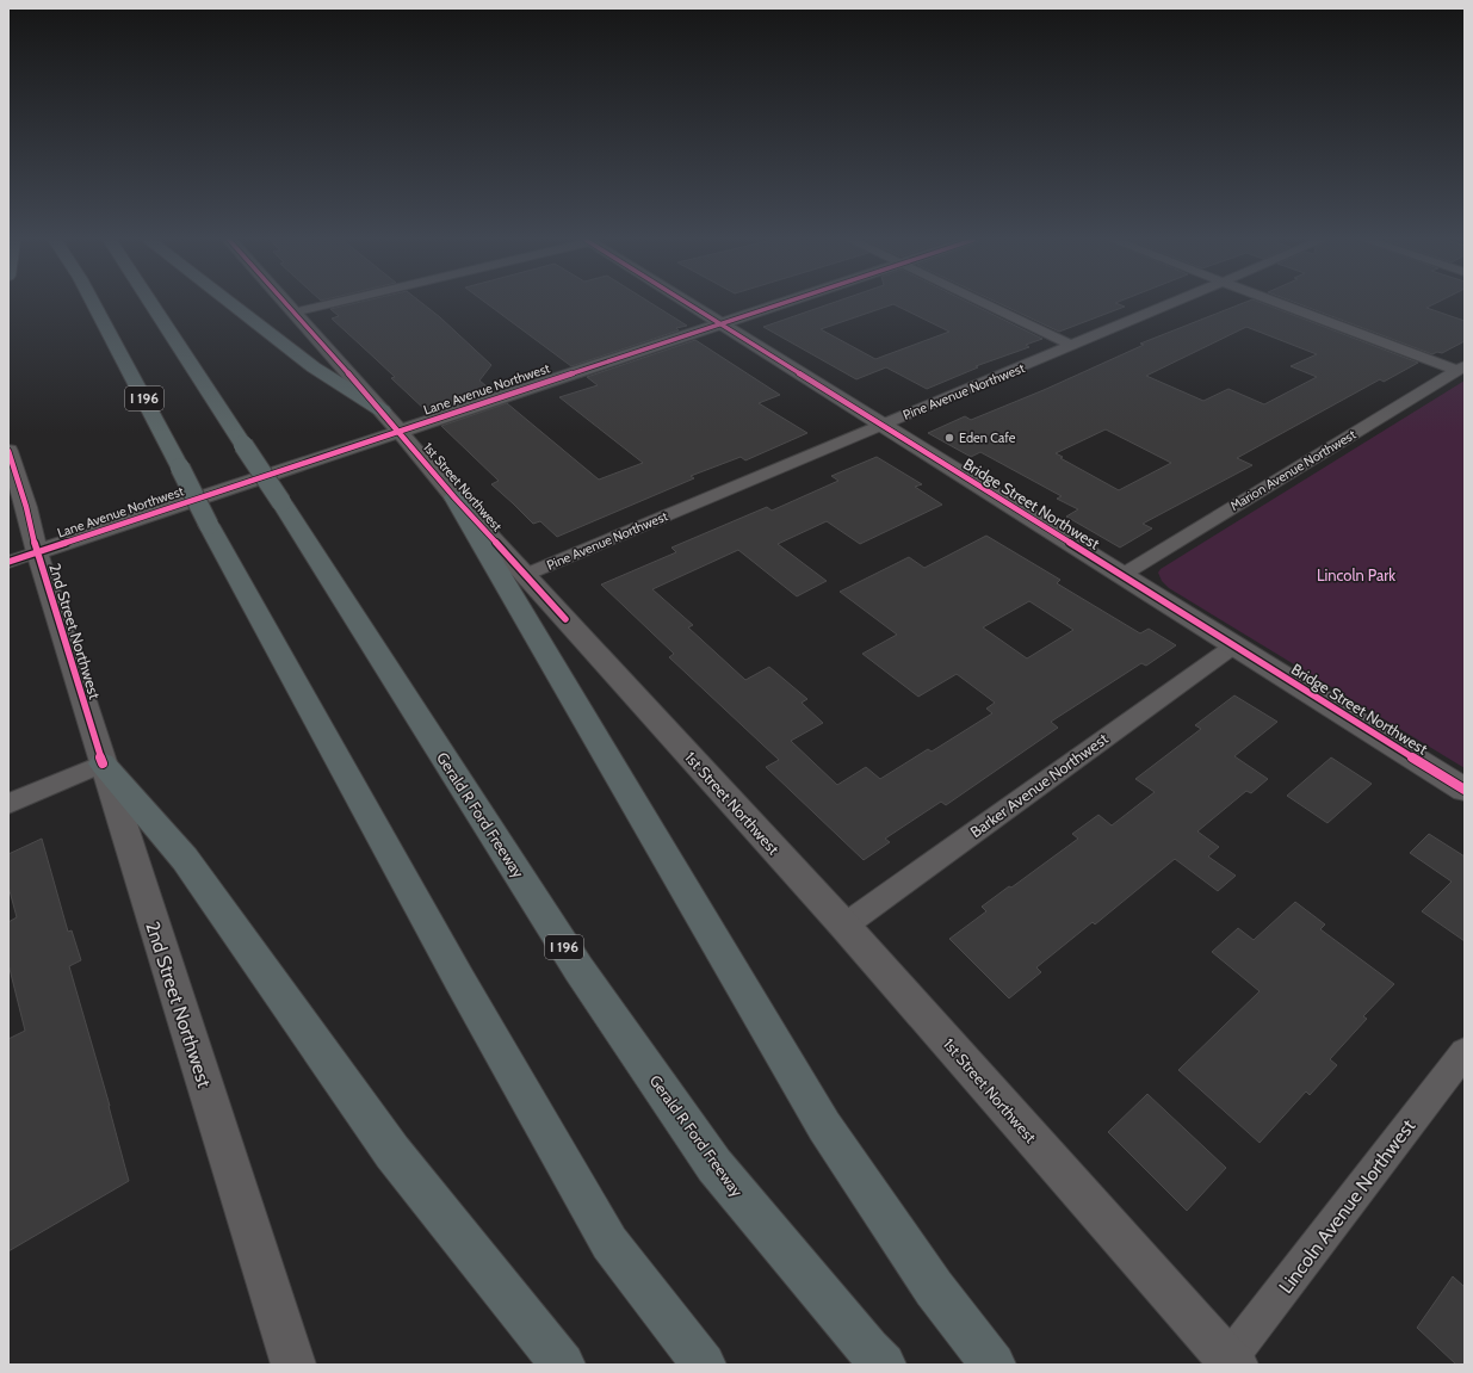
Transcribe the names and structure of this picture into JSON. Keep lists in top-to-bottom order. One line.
{"streets":{"highway":["I 196","Gerald R Ford Freeway"],"street":["Lane Avenue Northwest","Pine Avenue Northwest","Marion Avenue Northwest","1st Street Northwest","Bridge Street Northwest","2nd Street Northwest","Barker Avenue Northwest","Lincoln Avenue Northwest"]},"crossings":[["Lane Avenue Northwest","1st Street Northwest"],["Lane Avenue Northwest","Bridge Street Northwest"],["Lane Avenue Northwest","2nd Street Northwest"],["Pine Avenue Northwest","1st Street Northwest"],["Pine Avenue Northwest","Bridge Street Northwest"],["Marion Avenue Northwest","Bridge Street Northwest"],["1st Street Northwest","Barker Avenue Northwest"],["1st Street Northwest","Lincoln Avenue Northwest"],["Bridge Street Northwest","Barker Avenue Northwest"]],"parks":["Lincoln Park"],"places":["Eden Cafe"]}
